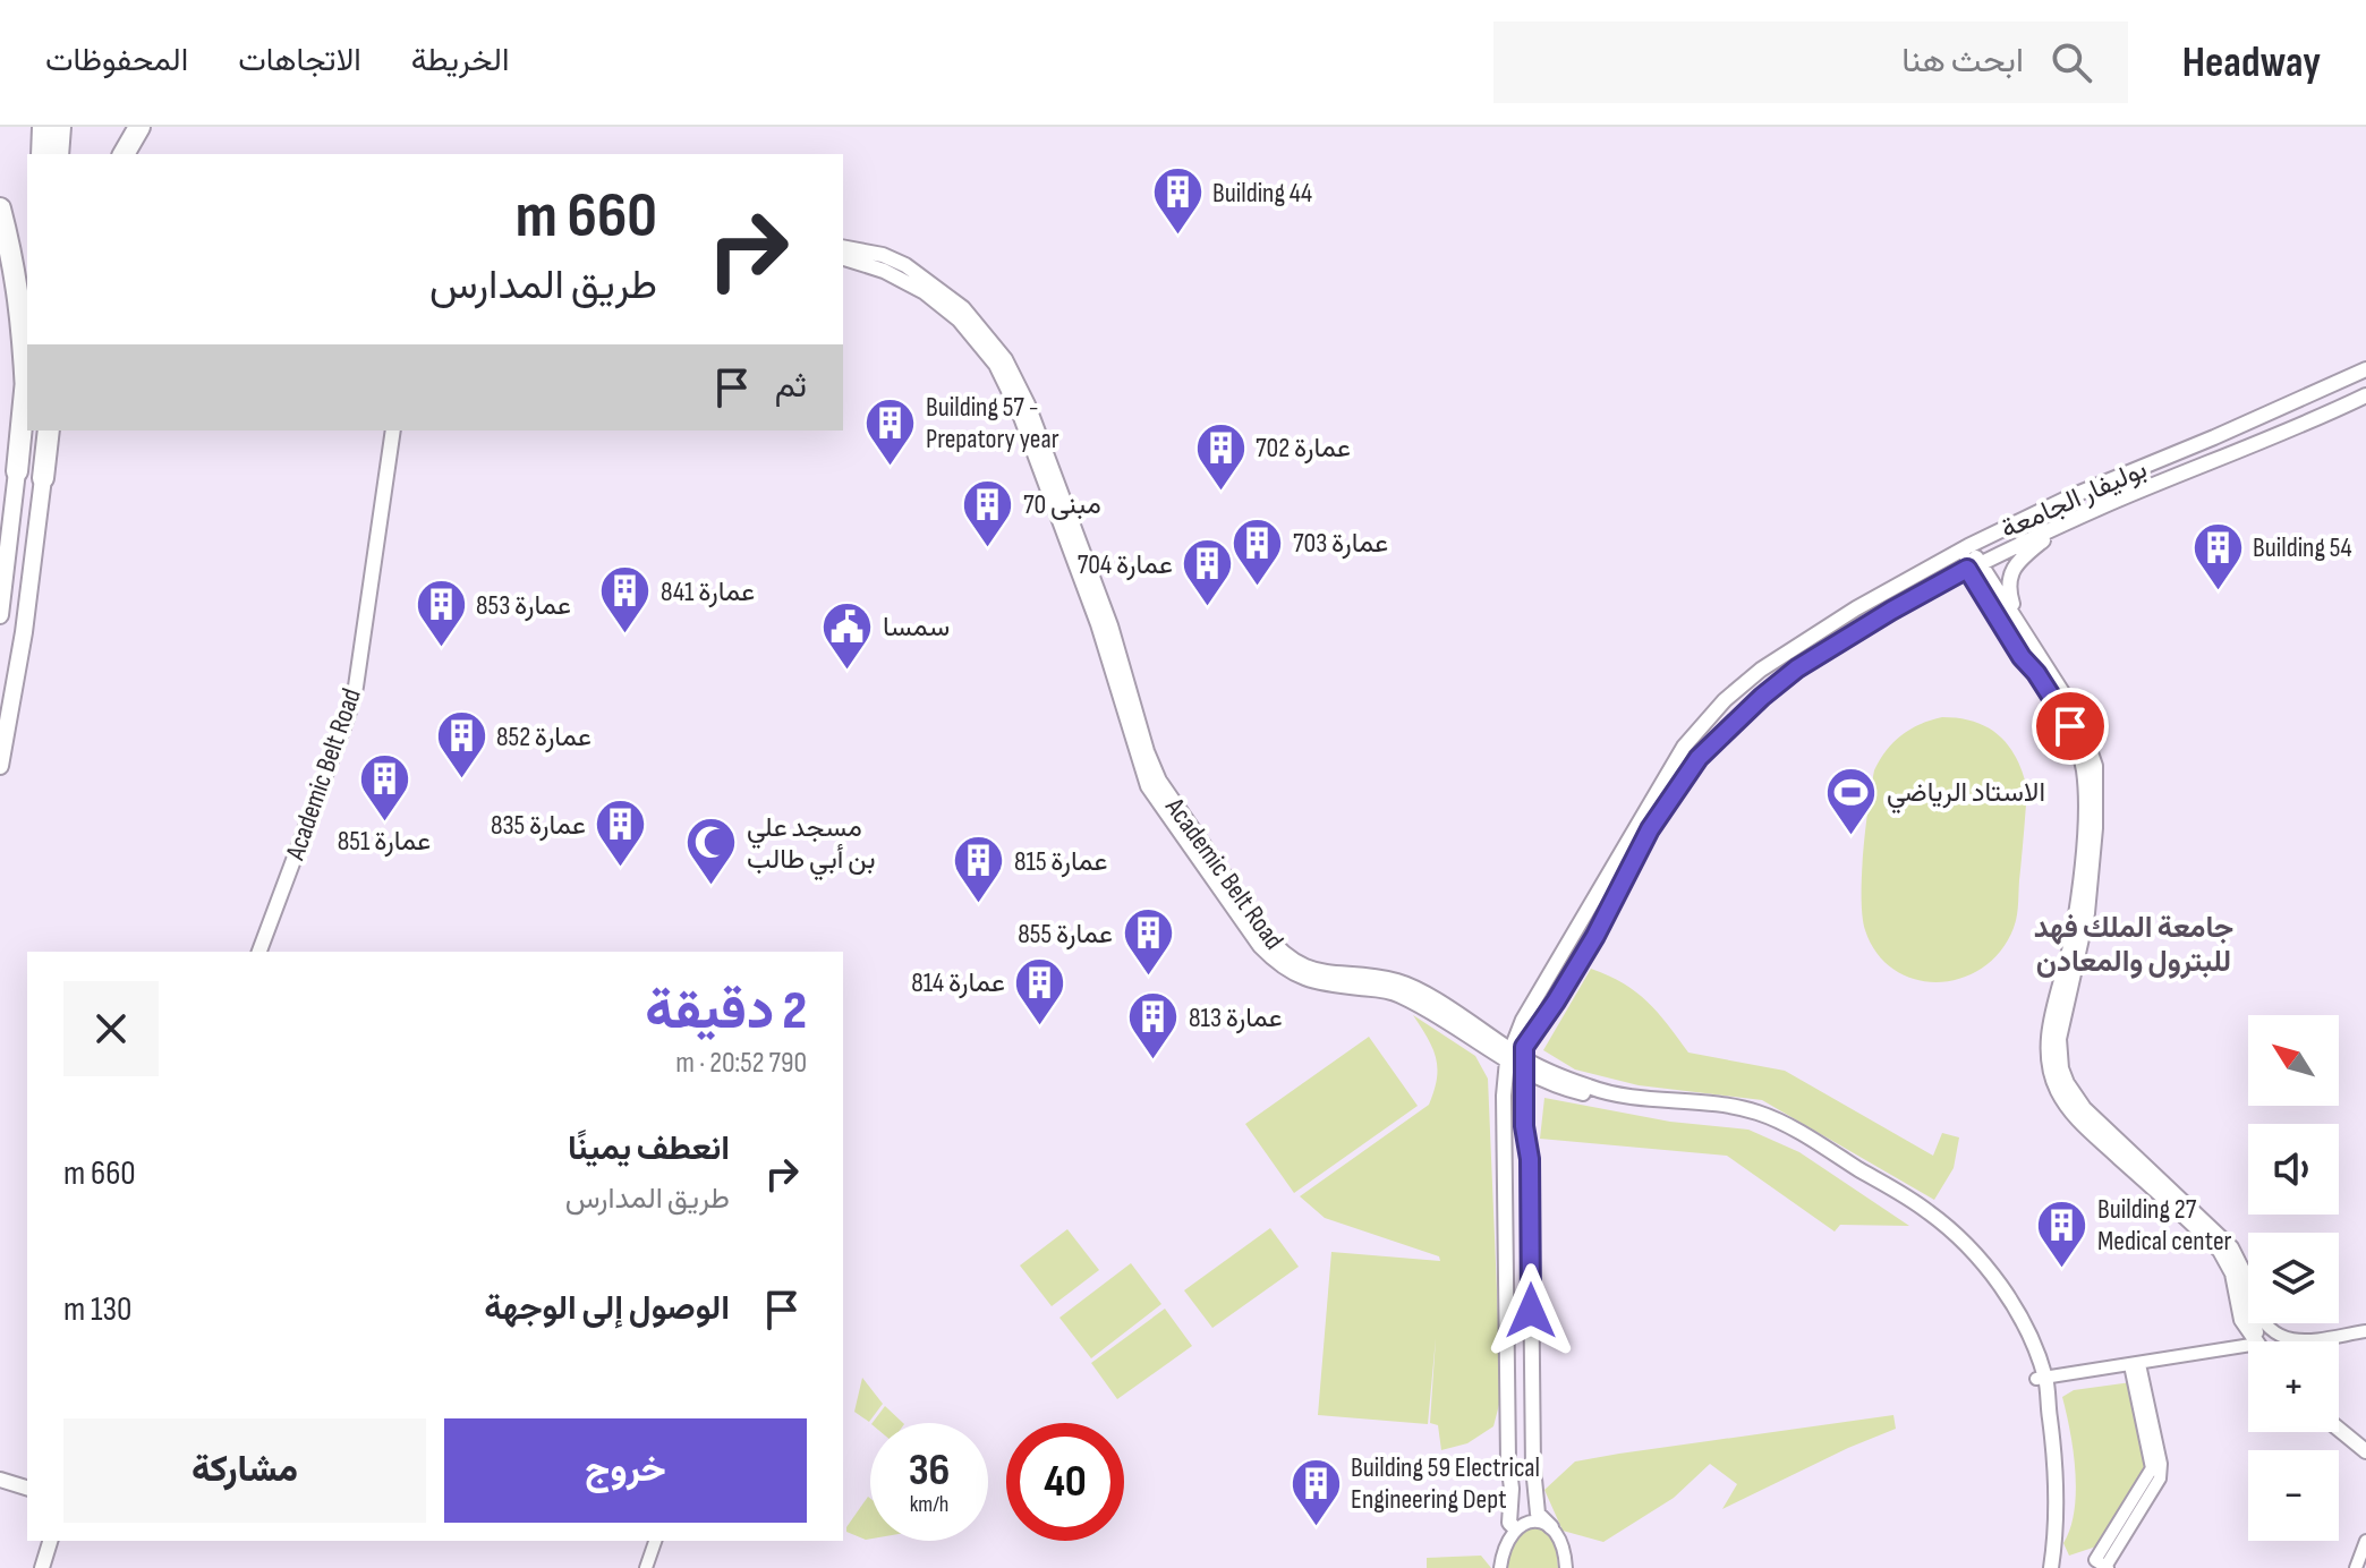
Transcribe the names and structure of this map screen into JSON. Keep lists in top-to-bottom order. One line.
{"streets":{"street":["بوليفار الجامعة","Academic Belt Road"]},"crossings":[["بوليفار الجامعة","Academic Belt Road"]],"districts":["جامعة الملك فهد للبترول والمعادن"],"places":{"building":["Building 44","Building 57 - Prepatory year","عمارة 702","مبنى 70","عمارة 703","Building 54","عمارة 704","عمارة 841","عمارة 853","عمارة 852","عمارة 851","عمارة 835","عمارة 815","عمارة 855","عمارة 814","عمارة 813","Building 27 Medical center","Building 59 Electrical Engineering Dept"],"public building":["سمسا"],"sports":["الاستاد الرياضي"],"mosque":["مسجد علي بن أبي طالب"]},"north":"top left","page":{"header":"Headway","search":"ابحث هنا","nav":["الخريطة","الاتجاهات","المحفوظات"],"turn":["660 m","طريق المدارس"],"then":"ثم","heading":["2 دقيقة","790 m · 20:52"],"map_buttons":["+","−"],"list":[{"name":"انعطف يمينًا","note":"طريق المدارس","value":"660 m"},{"name":"الوصول إلى الوجهة","value":"130 m"}],"buttons":["خروج","مشاركة"],"speed":"36 km/h","limit":"40"}}
